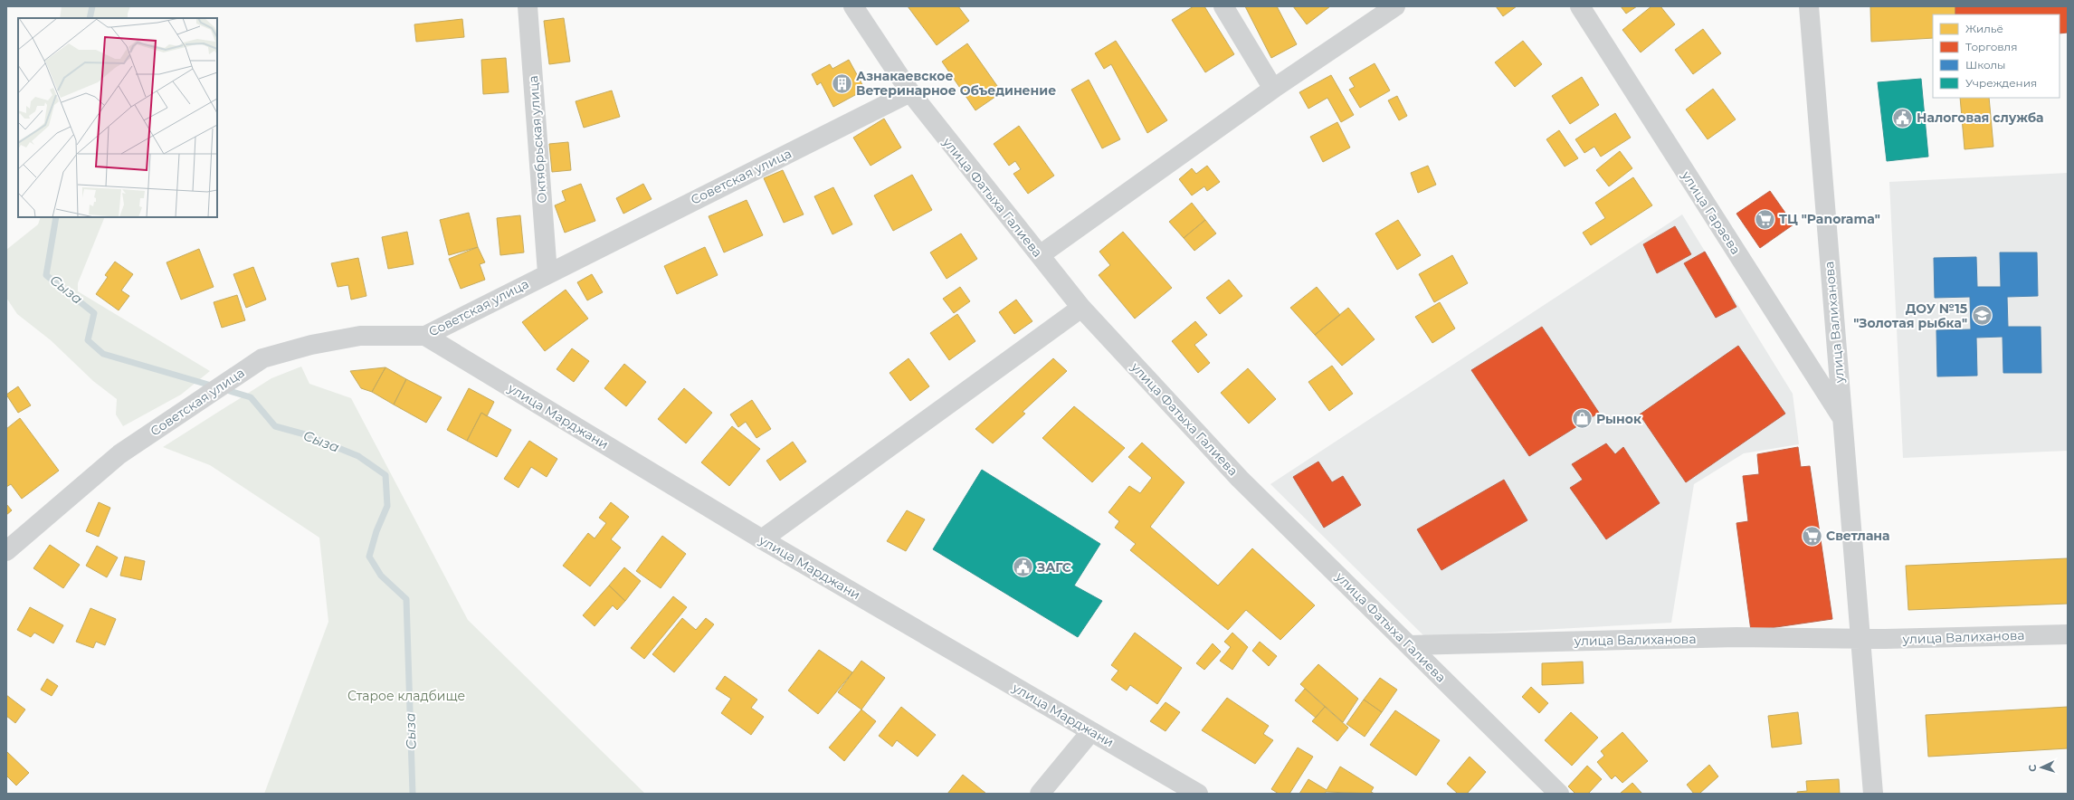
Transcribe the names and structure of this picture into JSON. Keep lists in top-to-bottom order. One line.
{"streets":{"street":["Октябрьская улица","Советская улица","улица Фатыха Галиева","улица Гараева","улица Валиханова","улица Марджани"]},"crossings":[["Октябрьская улица","Советская улица"],["Советская улица","улица Фатыха Галиева"],["Советская улица","улица Марджани"],["улица Фатыха Галиева","улица Валиханова"],["улица Гараева","улица Валиханова"]],"water":["Сыза"],"parks":["Старое кладбище"],"places":{"building":["Азнакаевское Ветеринарное Объединение"],"public building":["Налоговая служба","ЗАГС"],"supermarket":["ТЦ \"Panorama\"","Светлана"],"school or university":["ДОУ №15 \"Золотая рыбка\""],"shop":["Рынок"]},"legend":["Жильё","Торговля","Школы","Учреждения"],"north":"left"}
